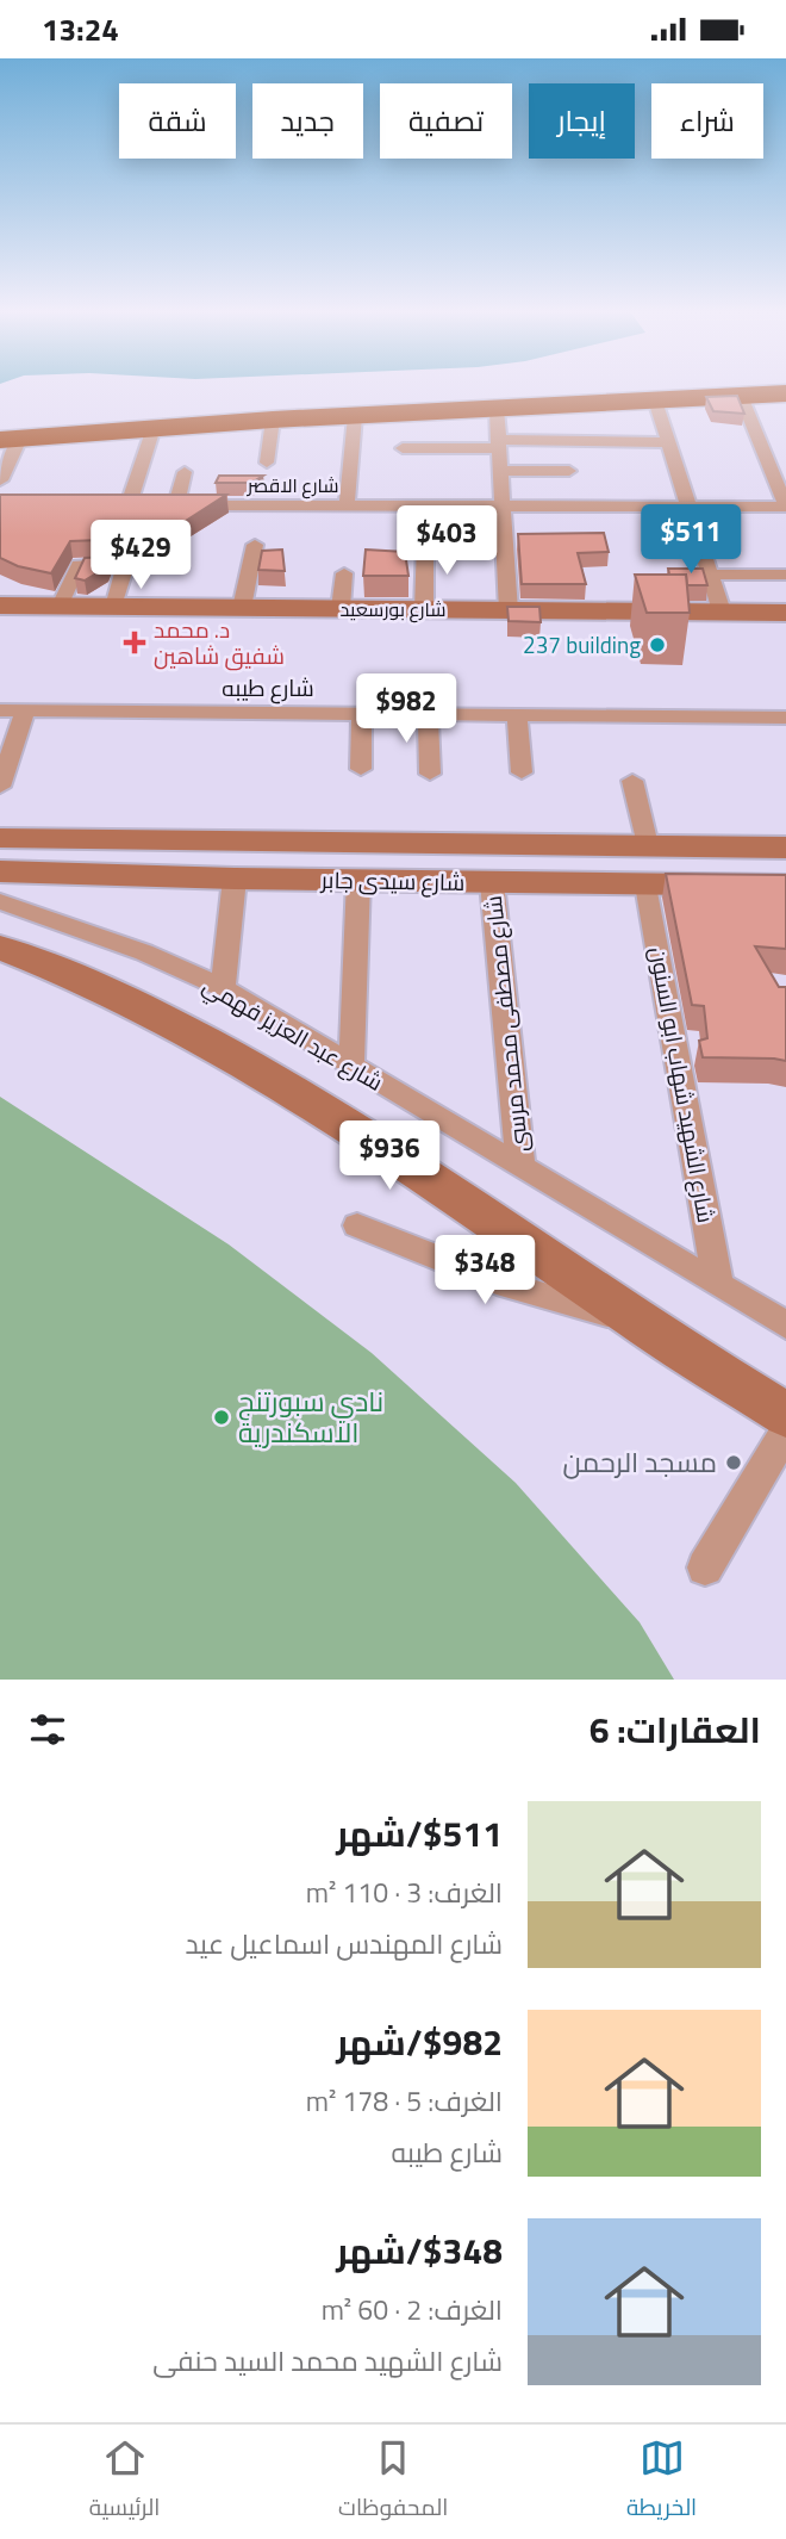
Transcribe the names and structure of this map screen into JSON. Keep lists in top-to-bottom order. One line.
{"streets":{"street":["شارع الاقصر","شارع بورسعيد","شارع طيبه","شارع سيدى جابر","شارع مصطفى محمد مرسى","شارع عبد العزيز فهمي","شارع الشهيد شهاب ابو السنون"]},"crossings":[["شارع سيدى جابر","شارع مصطفى محمد مرسى"],["شارع سيدى جابر","شارع الشهيد شهاب ابو السنون"],["شارع مصطفى محمد مرسى","شارع عبد العزيز فهمي"],["شارع عبد العزيز فهمي","شارع الشهيد شهاب ابو السنون"]],"places":{"health":["د. محمد شفيق شاهين"],"other":["237 building","نادي سبورتنج الاسكندرية","مسجد الرحمن"]},"page":{"status":"13:24","chip":["شراء","إيجار","تصفية","جديد","شقة"],"price":["$511","$403","$429","$982","$936","$348"],"heading":"العقارات: 6","list":[{"name":"$511/شهر","note":"الغرف: 3 · 110 m² · شارع المهندس اسماعيل عيد"},{"name":"$982/شهر","note":"الغرف: 5 · 178 m² · شارع طيبه"},{"name":"$348/شهر","note":"الغرف: 2 · 60 m² · شارع الشهيد محمد السيد حنفى"}],"tabs":["الخريطة","المحفوظات","الرئيسية"]}}
